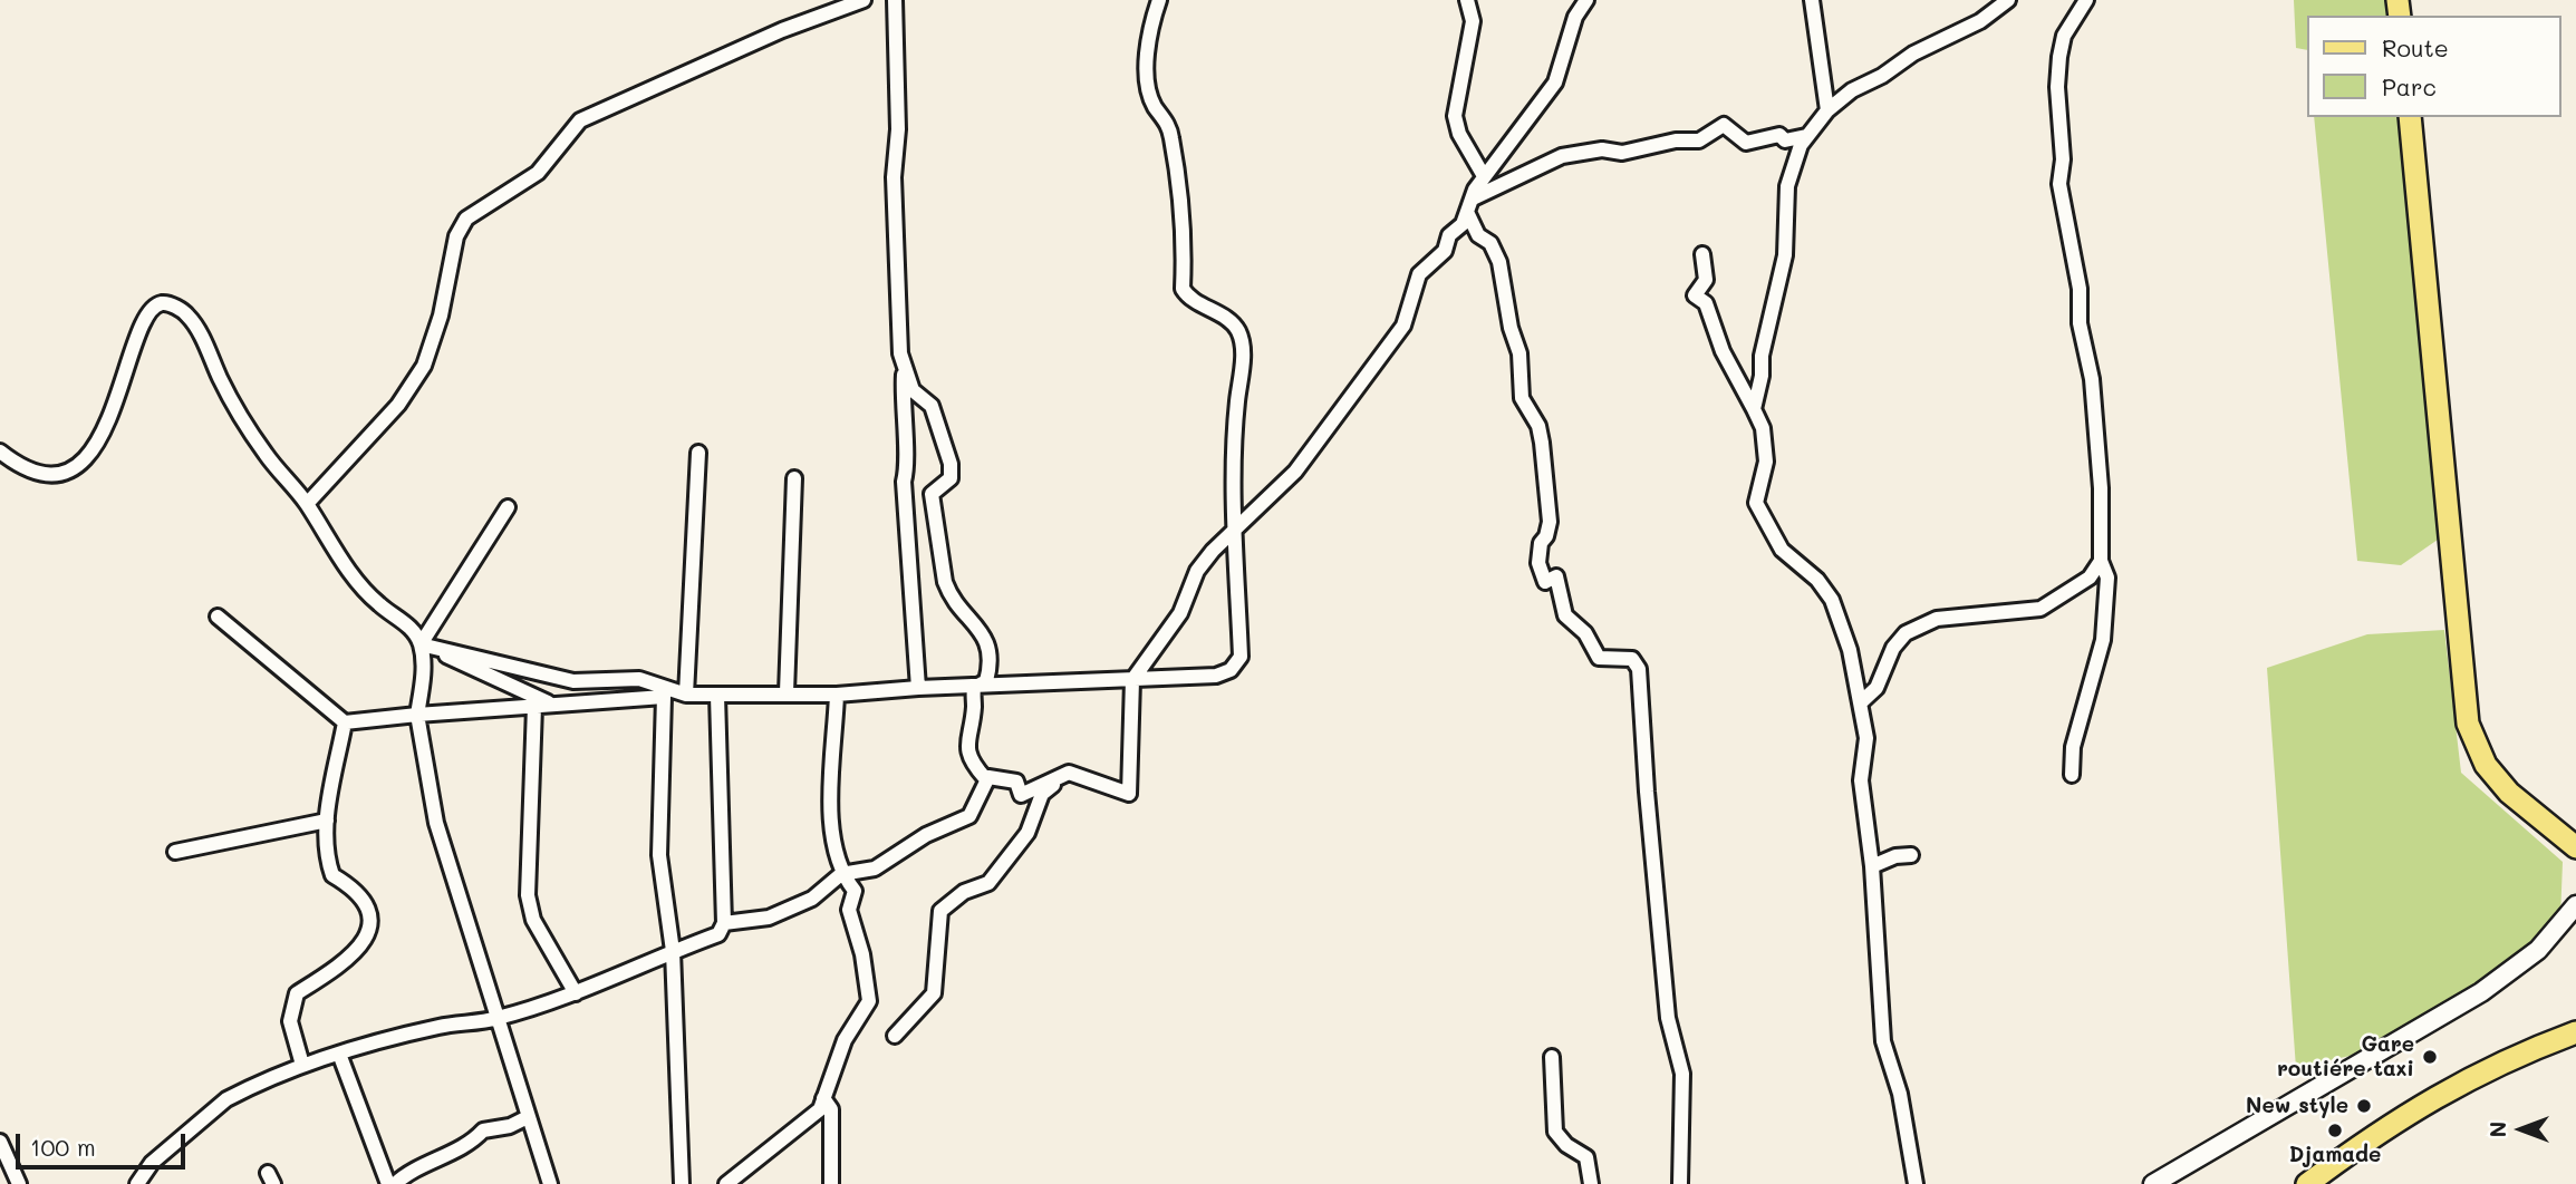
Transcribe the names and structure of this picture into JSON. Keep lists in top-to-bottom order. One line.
{"places":["Gare routiére taxi","New style","Djamade"],"legend":["Route","Parc"],"scale_bar":"100 m","north":"left"}
